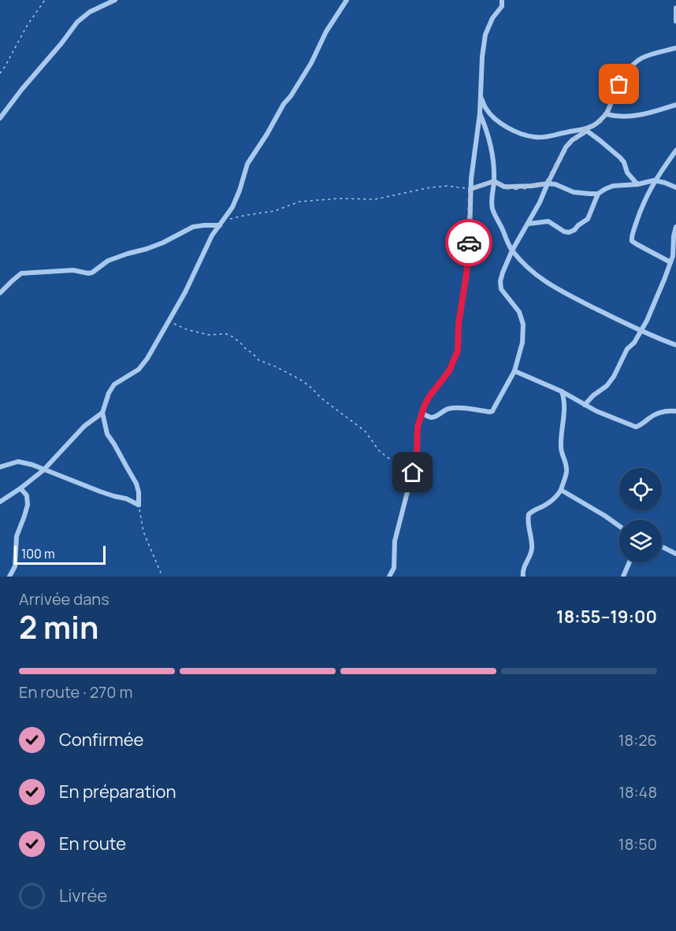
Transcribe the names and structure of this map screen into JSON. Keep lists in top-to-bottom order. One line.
{"scale_bar":"100 m","page":{"scale":"100 m","heading":["2 min","Arrivée dans","18:55–19:00"],"bar":"En route · 270 m","list":[["Confirmée","18:26"],["En préparation","18:48"],["En route","18:50"],"Livrée"]}}
